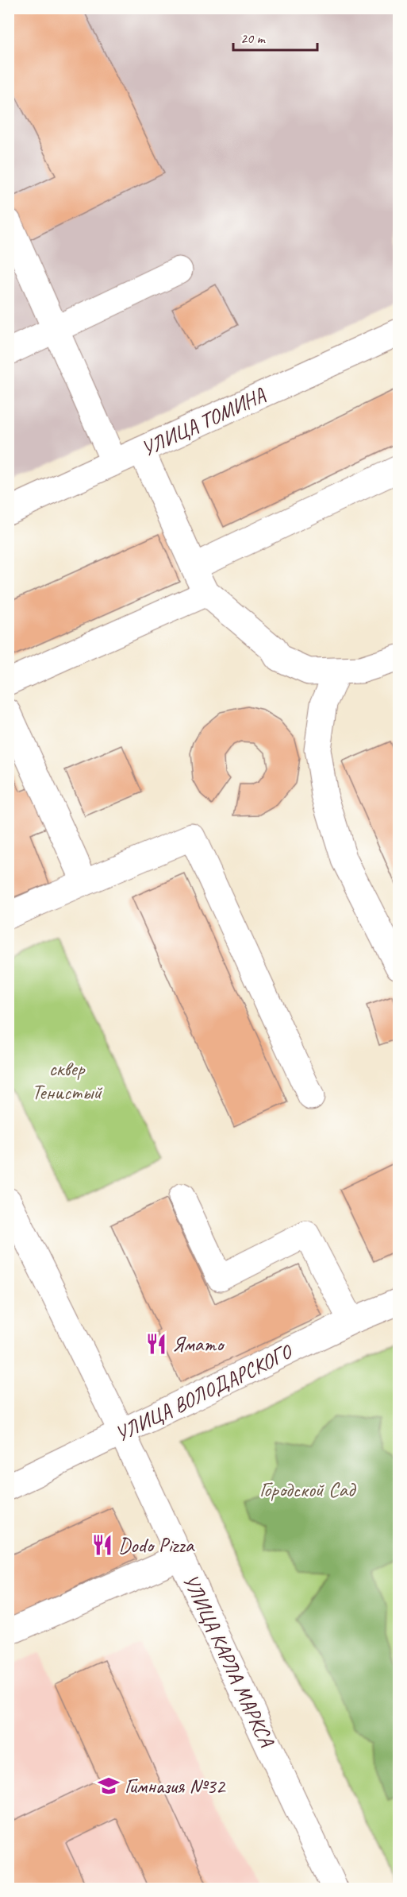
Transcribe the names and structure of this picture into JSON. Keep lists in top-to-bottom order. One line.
{"streets":{"street":["УЛИЦА ТОМИНА","УЛИЦА ВОЛОДАРСКОГО","УЛИЦА КАРЛА МАРКСА"]},"crossings":[["УЛИЦА ВОЛОДАРСКОГО","УЛИЦА КАРЛА МАРКСА"]],"parks":["сквер Тенистый","Городской Сад"],"places":{"restaurant":["Ямато","Dodo Pizza"],"school or university":["Гимназия №32"]},"scale_bar":"20 m"}
